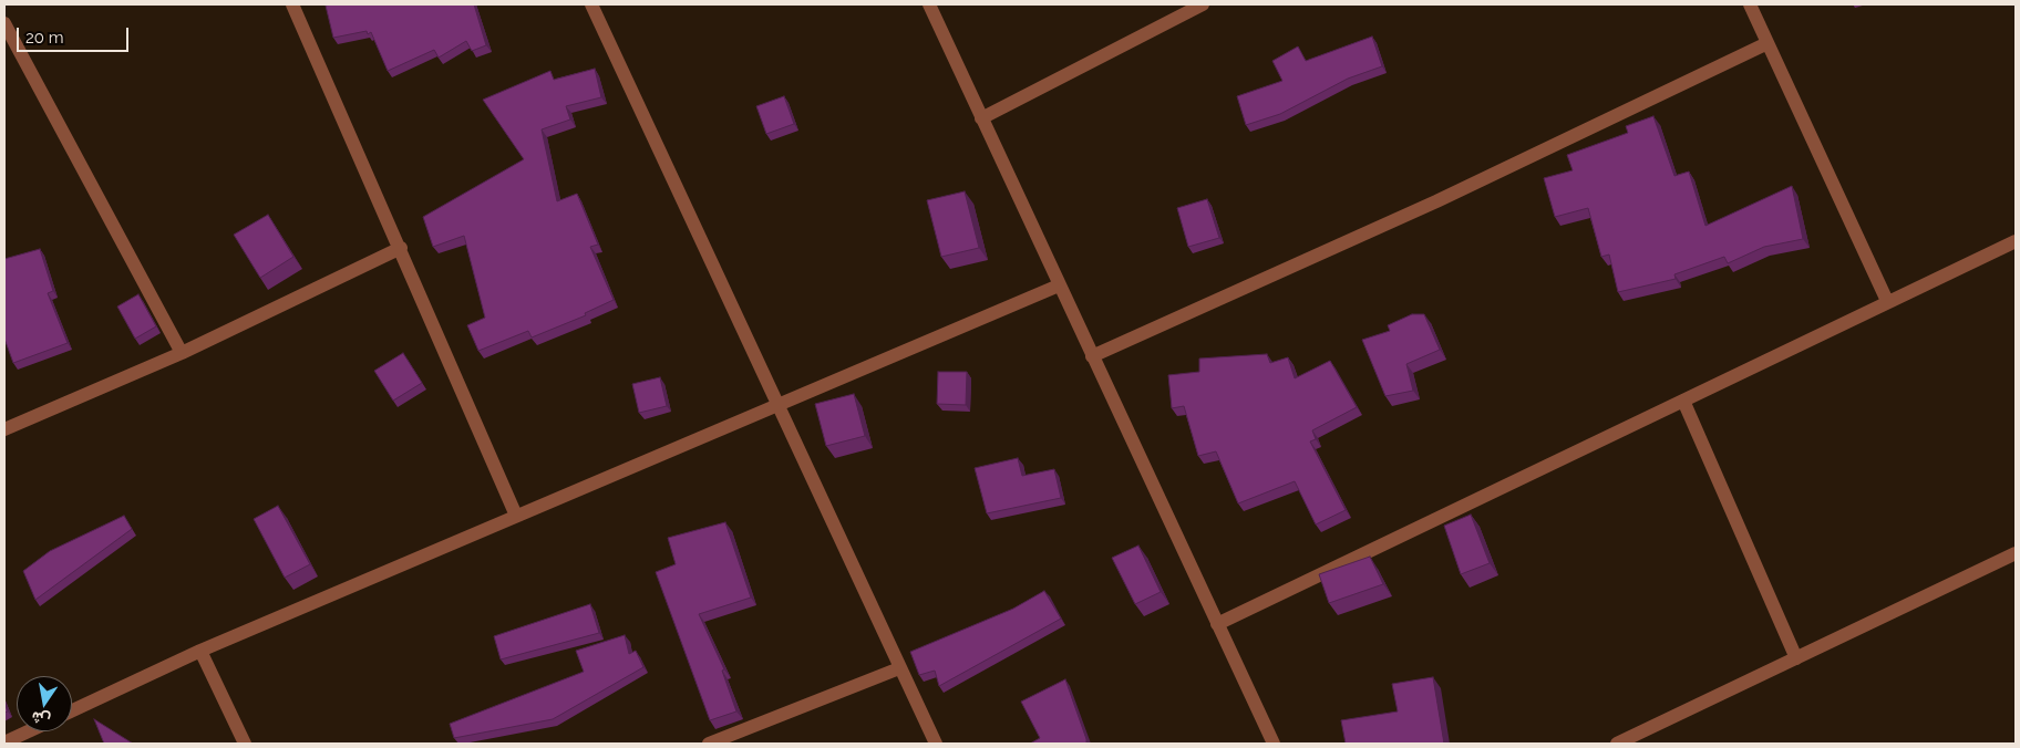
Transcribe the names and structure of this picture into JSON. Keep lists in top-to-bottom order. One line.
{"scale_bar":"20 m","north":"bottom"}
